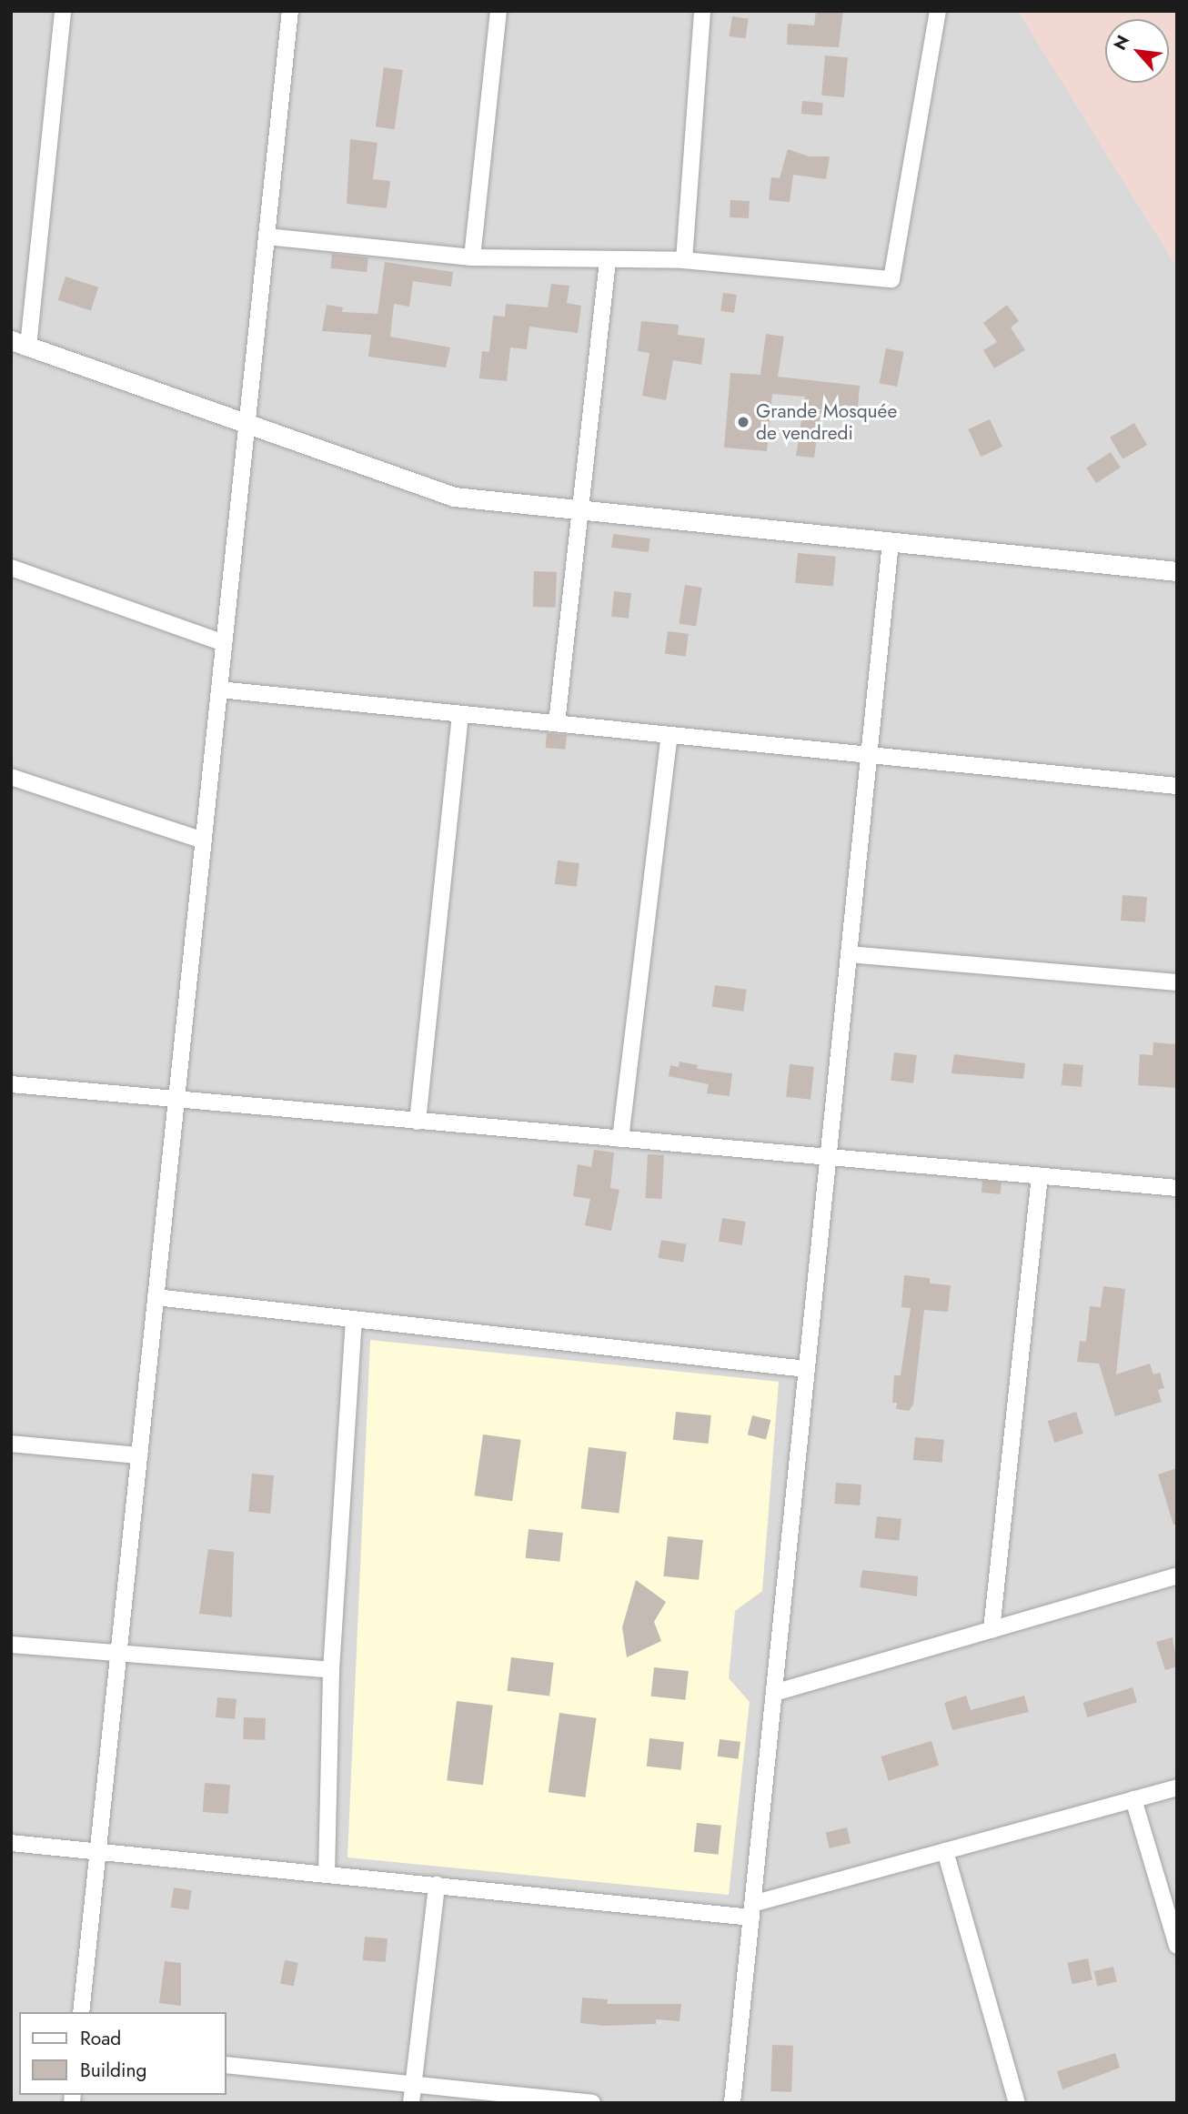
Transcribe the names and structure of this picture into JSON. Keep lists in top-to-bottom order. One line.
{"places":["Grande Mosquée de vendredi"],"legend":["Road","Building"],"north":"top left"}
